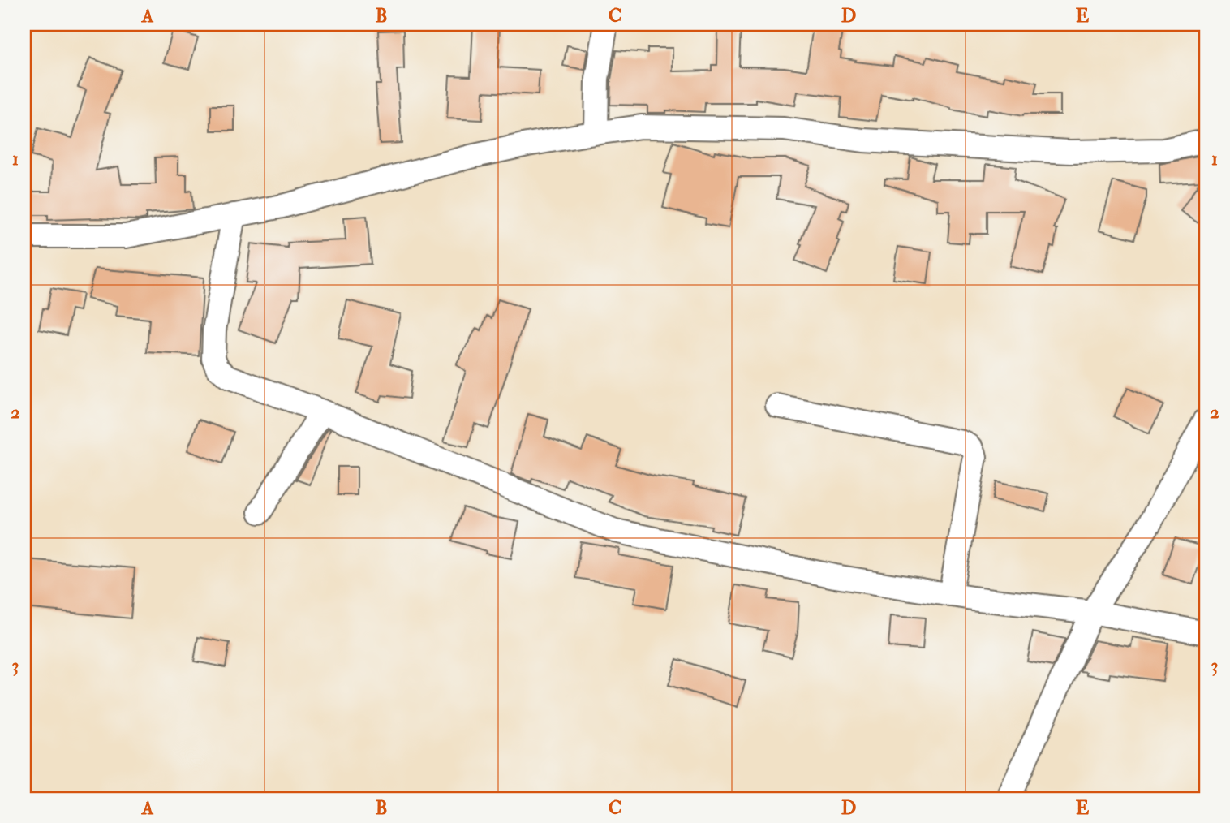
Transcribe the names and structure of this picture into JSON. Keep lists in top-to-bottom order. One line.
{"grid":{"columns":["A","B","C","D","E"],"rows":["1","2","3"]}}
